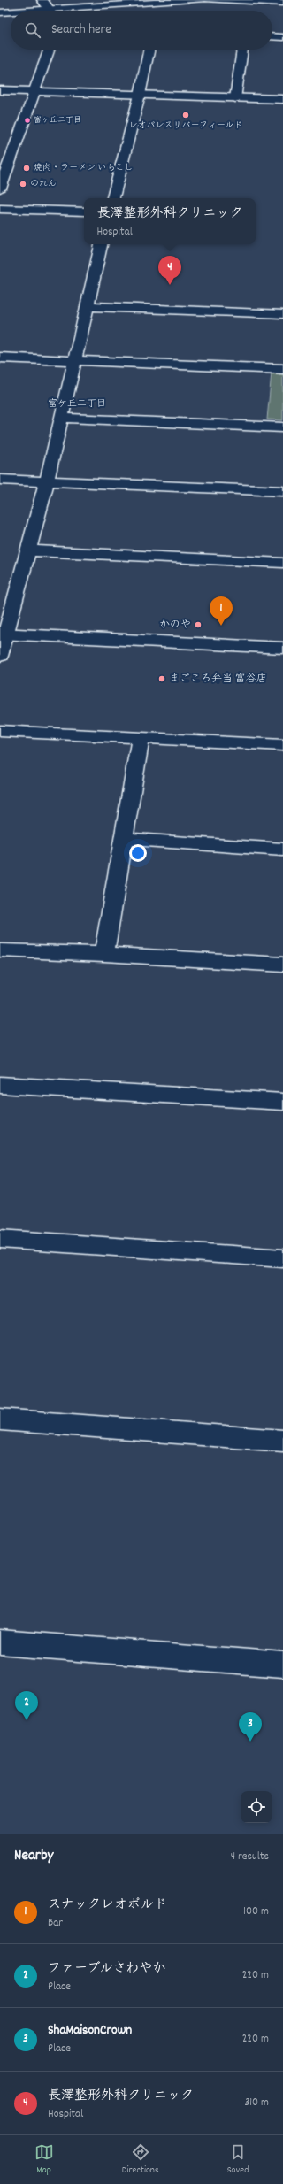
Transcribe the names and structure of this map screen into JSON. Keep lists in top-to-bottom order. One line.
{"districts":["富ケ丘二丁目"],"places":["レオパレスリバーフィールド","富ヶ丘二丁目","焼肉・ラーメン いちこし","のれん","かのや","まごころ弁当 富谷店"],"page":{"search":"Search here","popup":["長澤整形外科クリニック","Hospital"],"pins":["4","1","2","3"],"heading":["Nearby","4 results"],"list":[{"mark":"1","name":"スナックレオポルド","note":"Bar","value":"100 m"},{"mark":"2","name":"ファーブルさわやか","note":"Place","value":"220 m"},{"mark":"3","name":"ShaMaisonCrown","note":"Place","value":"220 m"},{"mark":"4","name":"長澤整形外科クリニック","note":"Hospital","value":"310 m"}],"nav":["Map","Directions","Saved"]}}
